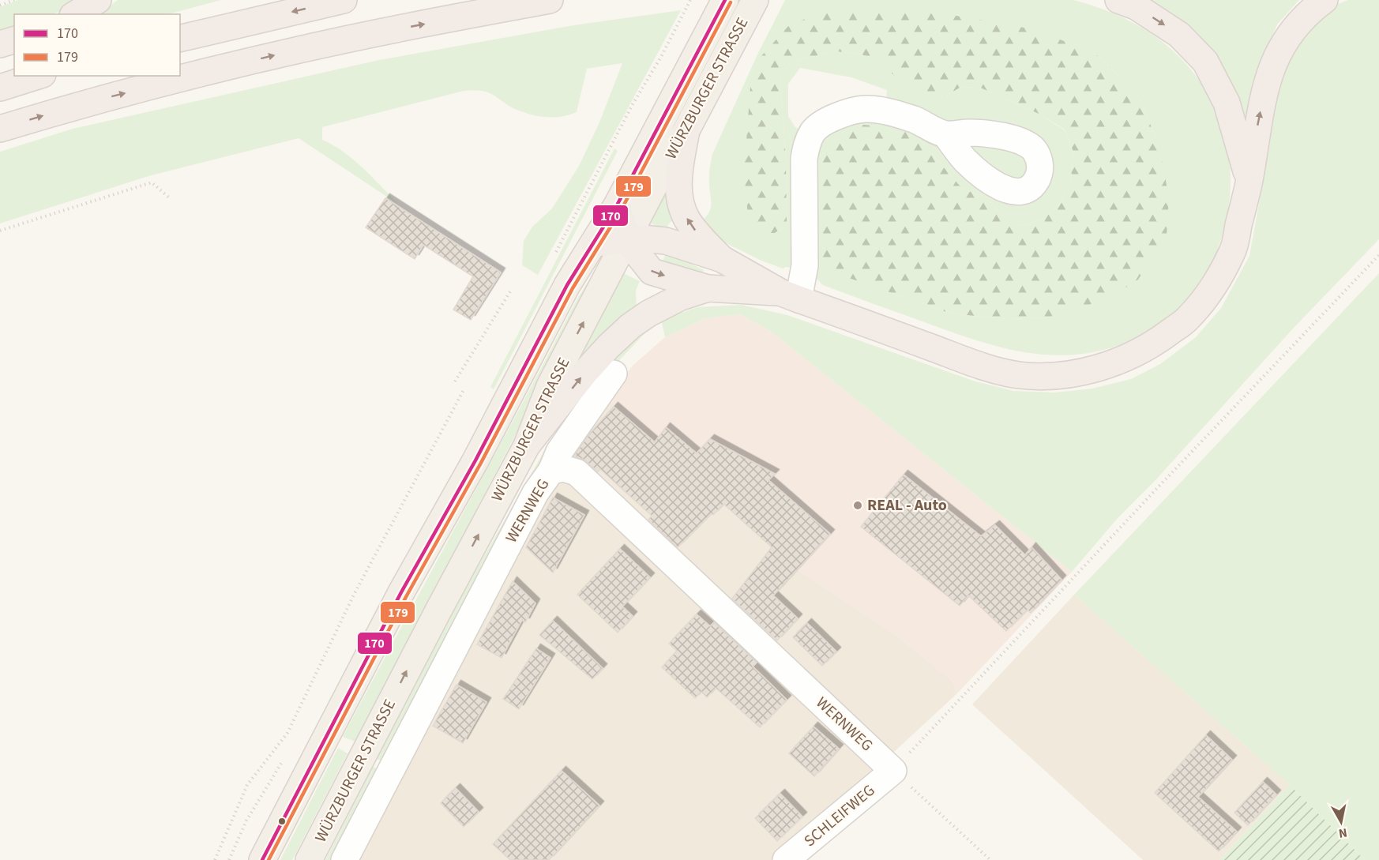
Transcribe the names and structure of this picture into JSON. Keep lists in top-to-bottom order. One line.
{"streets":{"main road":["WÜRZBURGER STRASSE"],"street":["WERNWEG","SCHLEIFWEG"]},"crossings":[["WERNWEG","SCHLEIFWEG"]],"places":["REAL - Auto"],"lines":["transit line 170","transit line 179"],"legend":["170","179"],"north":"bottom"}
